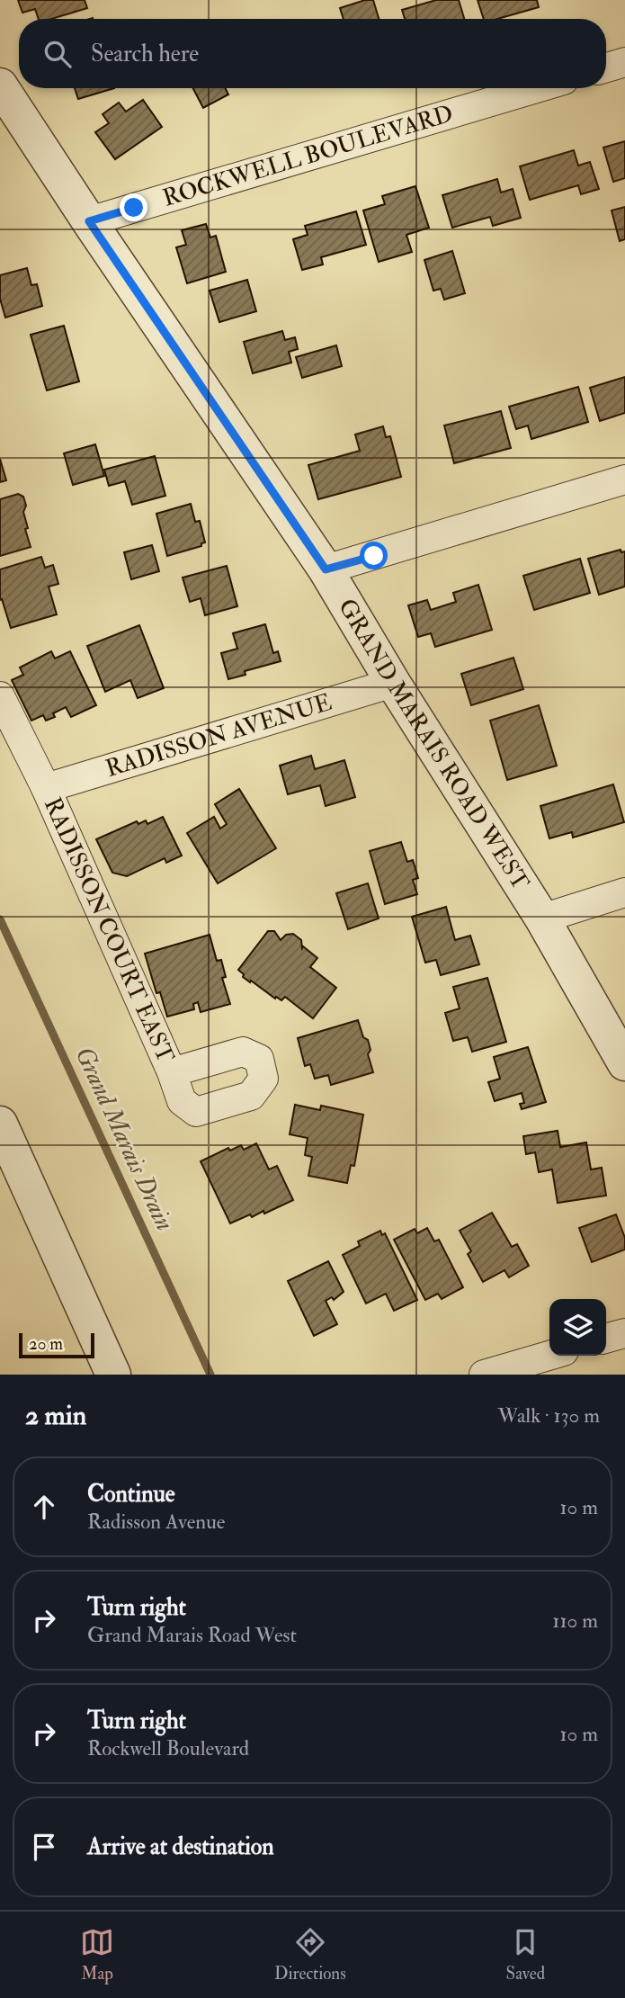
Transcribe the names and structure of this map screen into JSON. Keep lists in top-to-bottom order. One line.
{"streets":{"street":["ROCKWELL BOULEVARD","RADISSON AVENUE","GRAND MARAIS ROAD WEST","RADISSON COURT EAST"]},"crossings":[["ROCKWELL BOULEVARD","GRAND MARAIS ROAD WEST"],["RADISSON AVENUE","GRAND MARAIS ROAD WEST"],["RADISSON AVENUE","RADISSON COURT EAST"]],"water":["Grand Marais Drain"],"scale_bar":"20 m","page":{"search":"Search here","scale":"20 m","heading":["2 min","Walk · 130 m"],"list":[["Continue","Radisson Avenue","10 m"],["Turn right","Grand Marais Road West","110 m"],["Turn right","Rockwell Boulevard","10 m"],"Arrive at destination"],"nav":["Map","Directions","Saved"]}}
